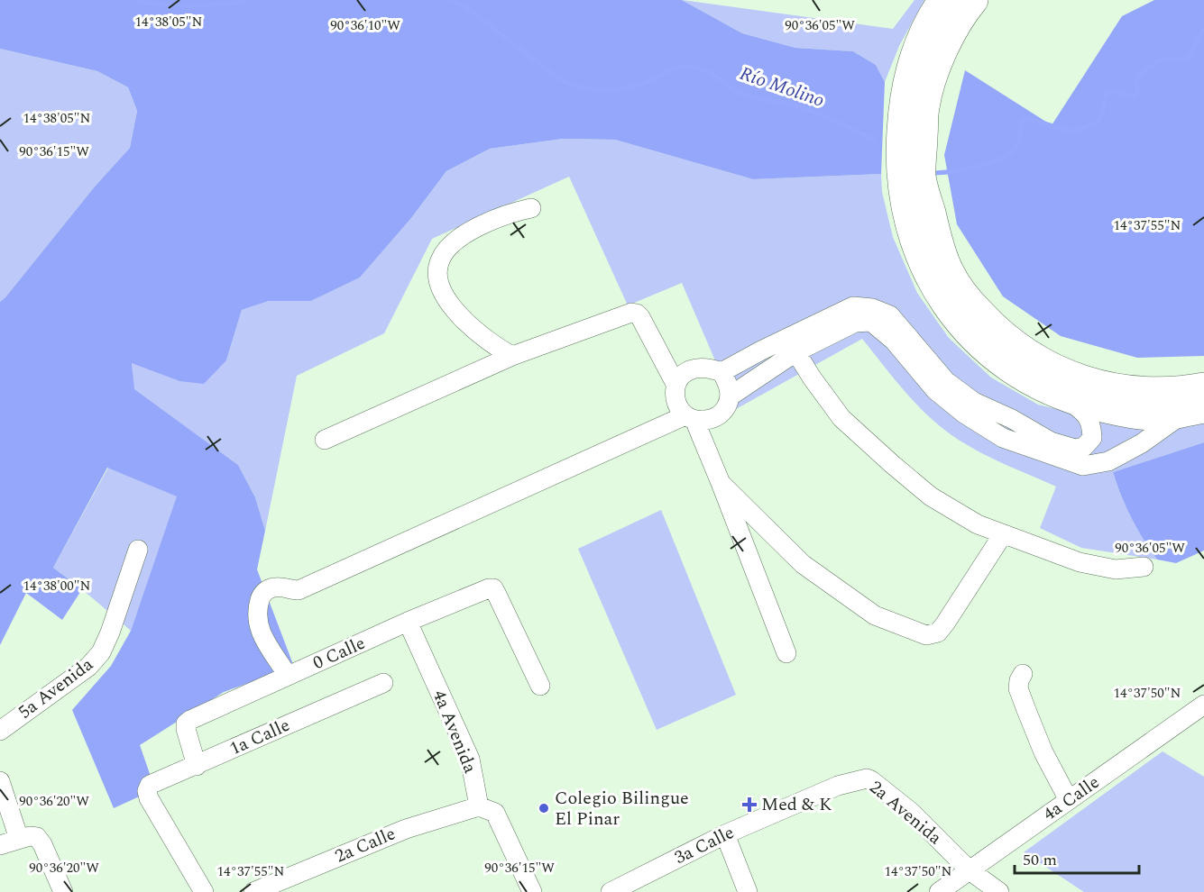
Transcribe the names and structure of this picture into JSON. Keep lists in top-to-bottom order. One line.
{"streets":{"street":["0 Calle","5a Avenida","4a Avenida","1a Calle","4a Calle","2a Avenida","2a Calle","3a Calle"]},"crossings":[["0 Calle","4a Avenida"],["0 Calle","1a Calle"],["4a Avenida","2a Calle"],["4a Calle","2a Avenida"],["2a Avenida","3a Calle"]],"water":["Río Molino"],"places":{"health":["Med & K"],"other":["Colegio Bilingue El Pinar"]},"scale_bar":"50 m","coordinates":["14°38'05\"N","90°36'10\"W","90°36'05\"W","90°36'15\"W","14°37'55\"N","14°38'00\"N","14°37'50\"N","90°36'20\"W"]}
